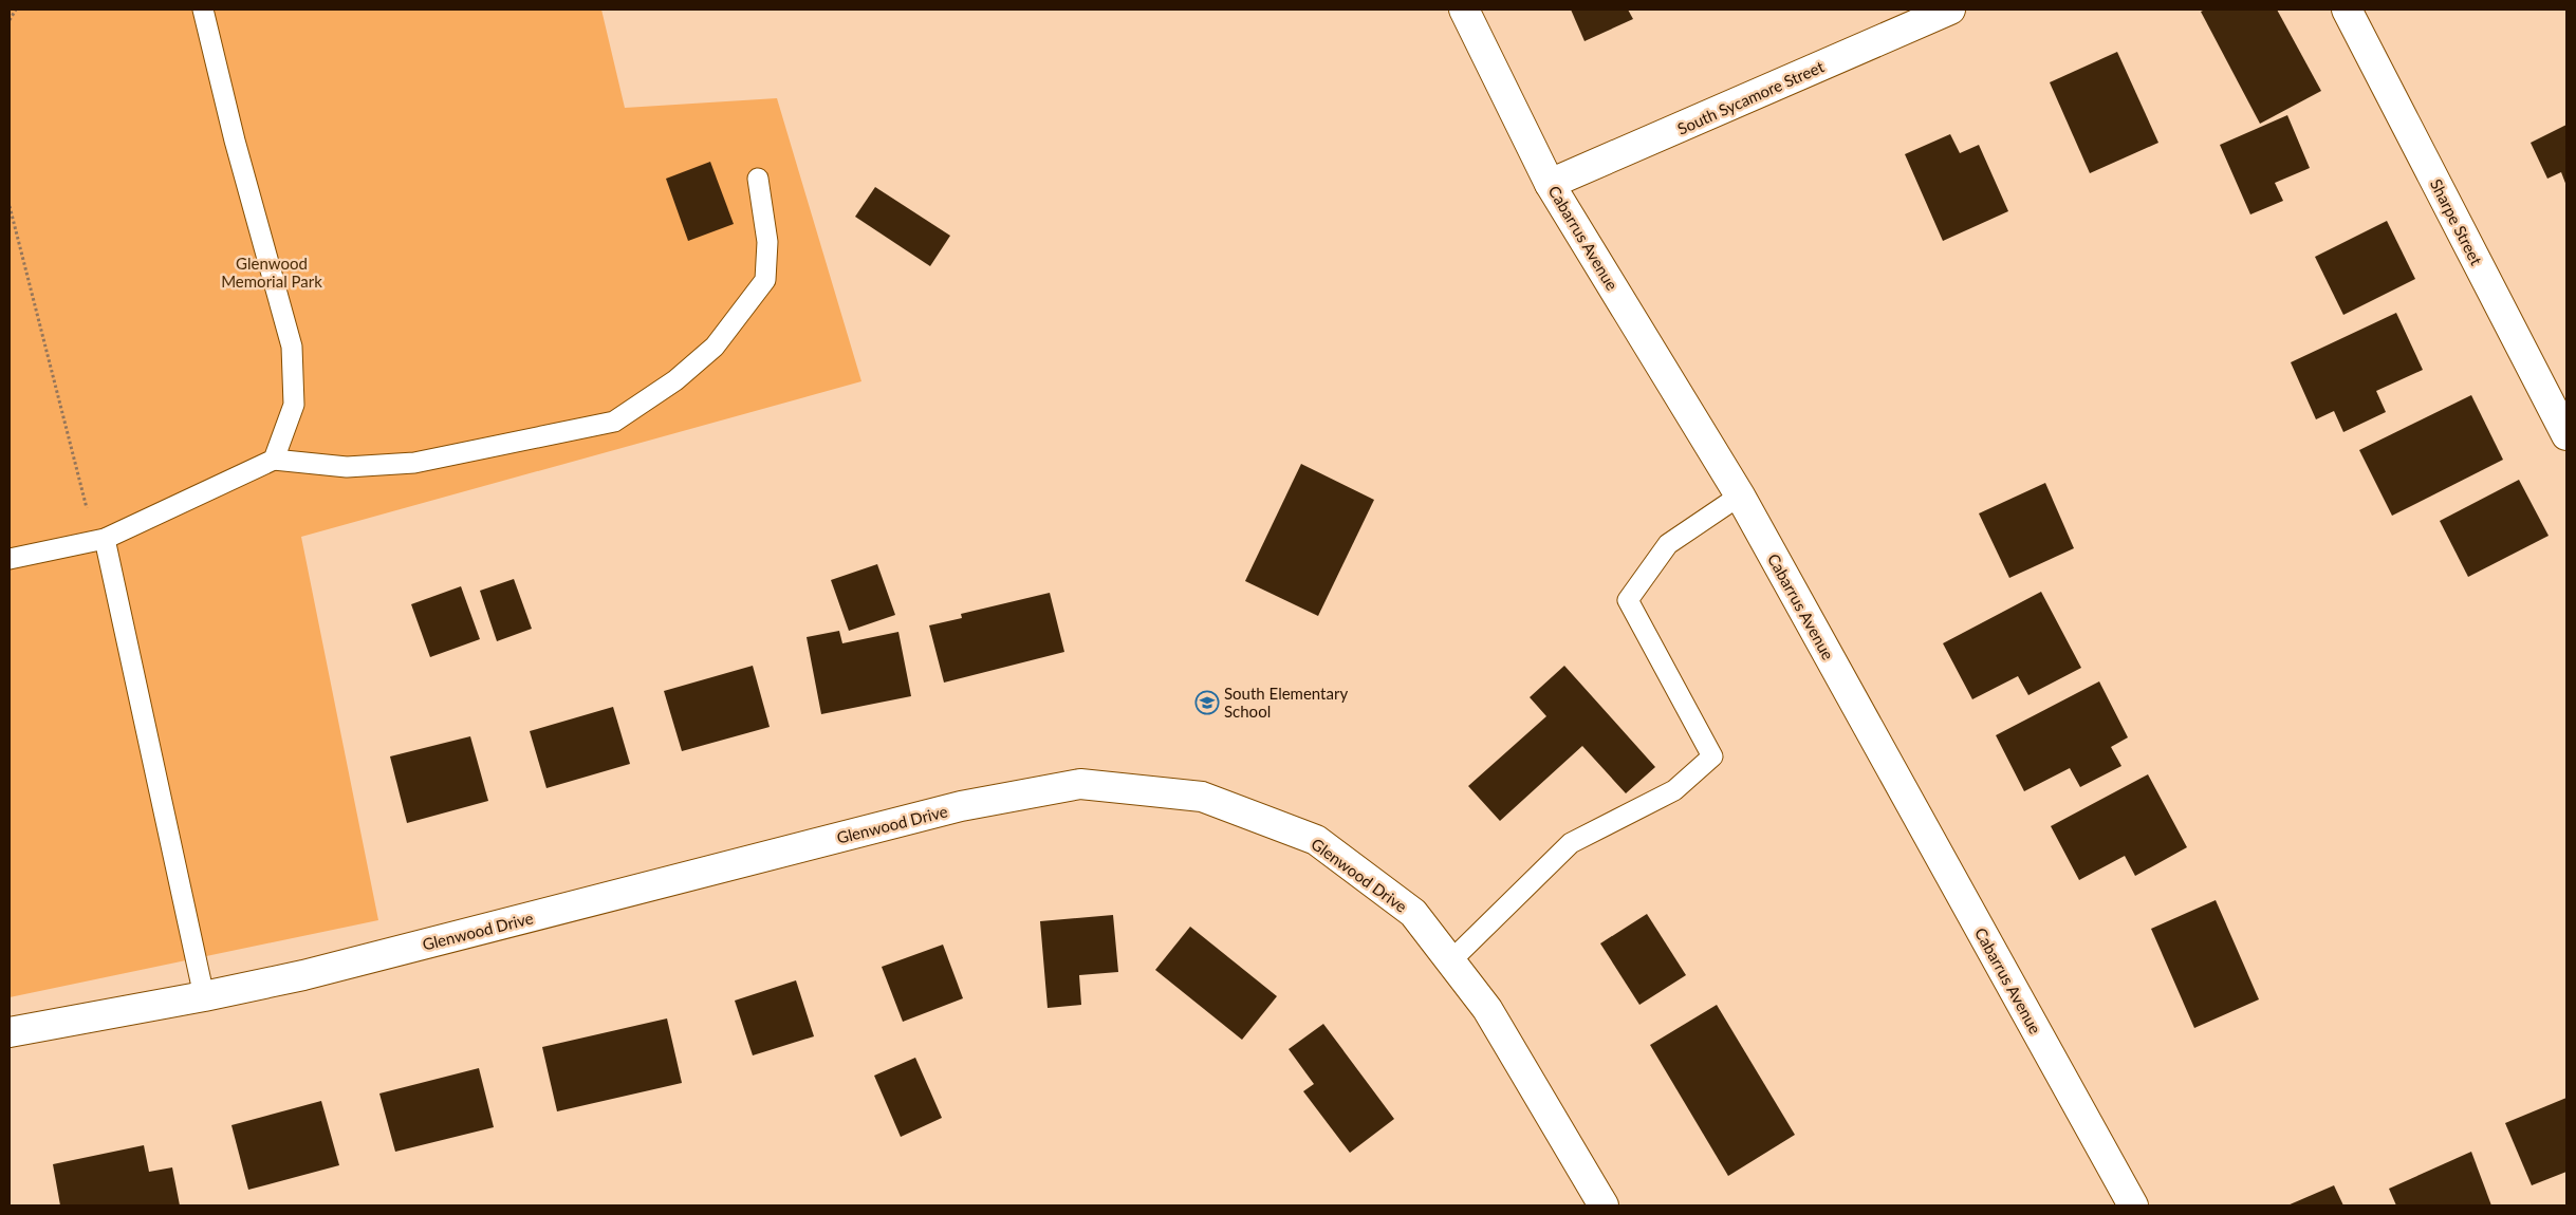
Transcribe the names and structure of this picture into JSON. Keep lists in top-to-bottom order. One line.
{"streets":{"street":["South Sycamore Street","Sharpe Street","Cabarrus Avenue","Glenwood Drive"]},"crossings":[["South Sycamore Street","Cabarrus Avenue"]],"parks":["Glenwood Memorial Park"],"places":{"school or university":["South Elementary School"]}}
